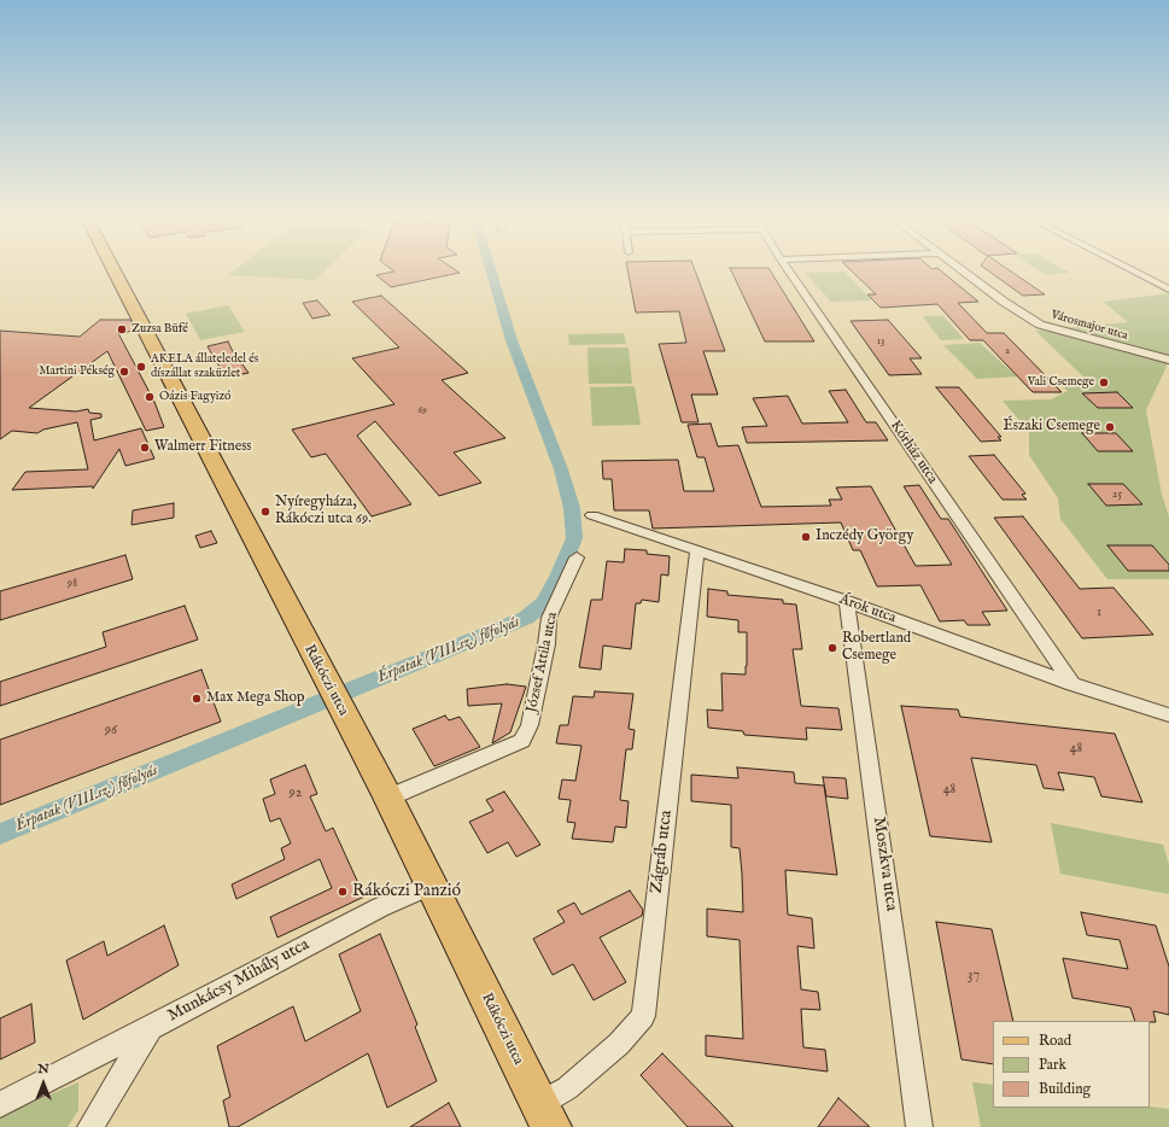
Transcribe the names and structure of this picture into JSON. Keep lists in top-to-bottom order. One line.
{"streets":{"main road":["Rákóczi utca"],"street":["Városmajor utca","Kórház utca","Árok utca","József Attila utca","Zágráb utca","Moszkva utca","Munkácsy Mihály utca"]},"crossings":[["Kórház utca","Árok utca"],["Árok utca","Zágráb utca"],["Árok utca","Moszkva utca"],["József Attila utca","Rákóczi utca"],["Rákóczi utca","Zágráb utca"],["Rákóczi utca","Munkácsy Mihály utca"]],"water":["Érpatak (VIII.sz.) főfolyás"],"places":["Zuzsa Büfé","AKELA állateledel és díszállat szaküzlet","Martini Pékség","Vali Csemege","Oázis Fagyizó","Északi Csemege","Walmerr Fitness","Nyíregyháza, Rákóczi utca 69.","Inczédy György","Robertland Csemege","Max Mega Shop","Rákóczi Panzió"],"house_numbers":["13","2","69","25","98","1","96","48","48","92","37"],"legend":["Road","Park","Building"],"north":"top"}
